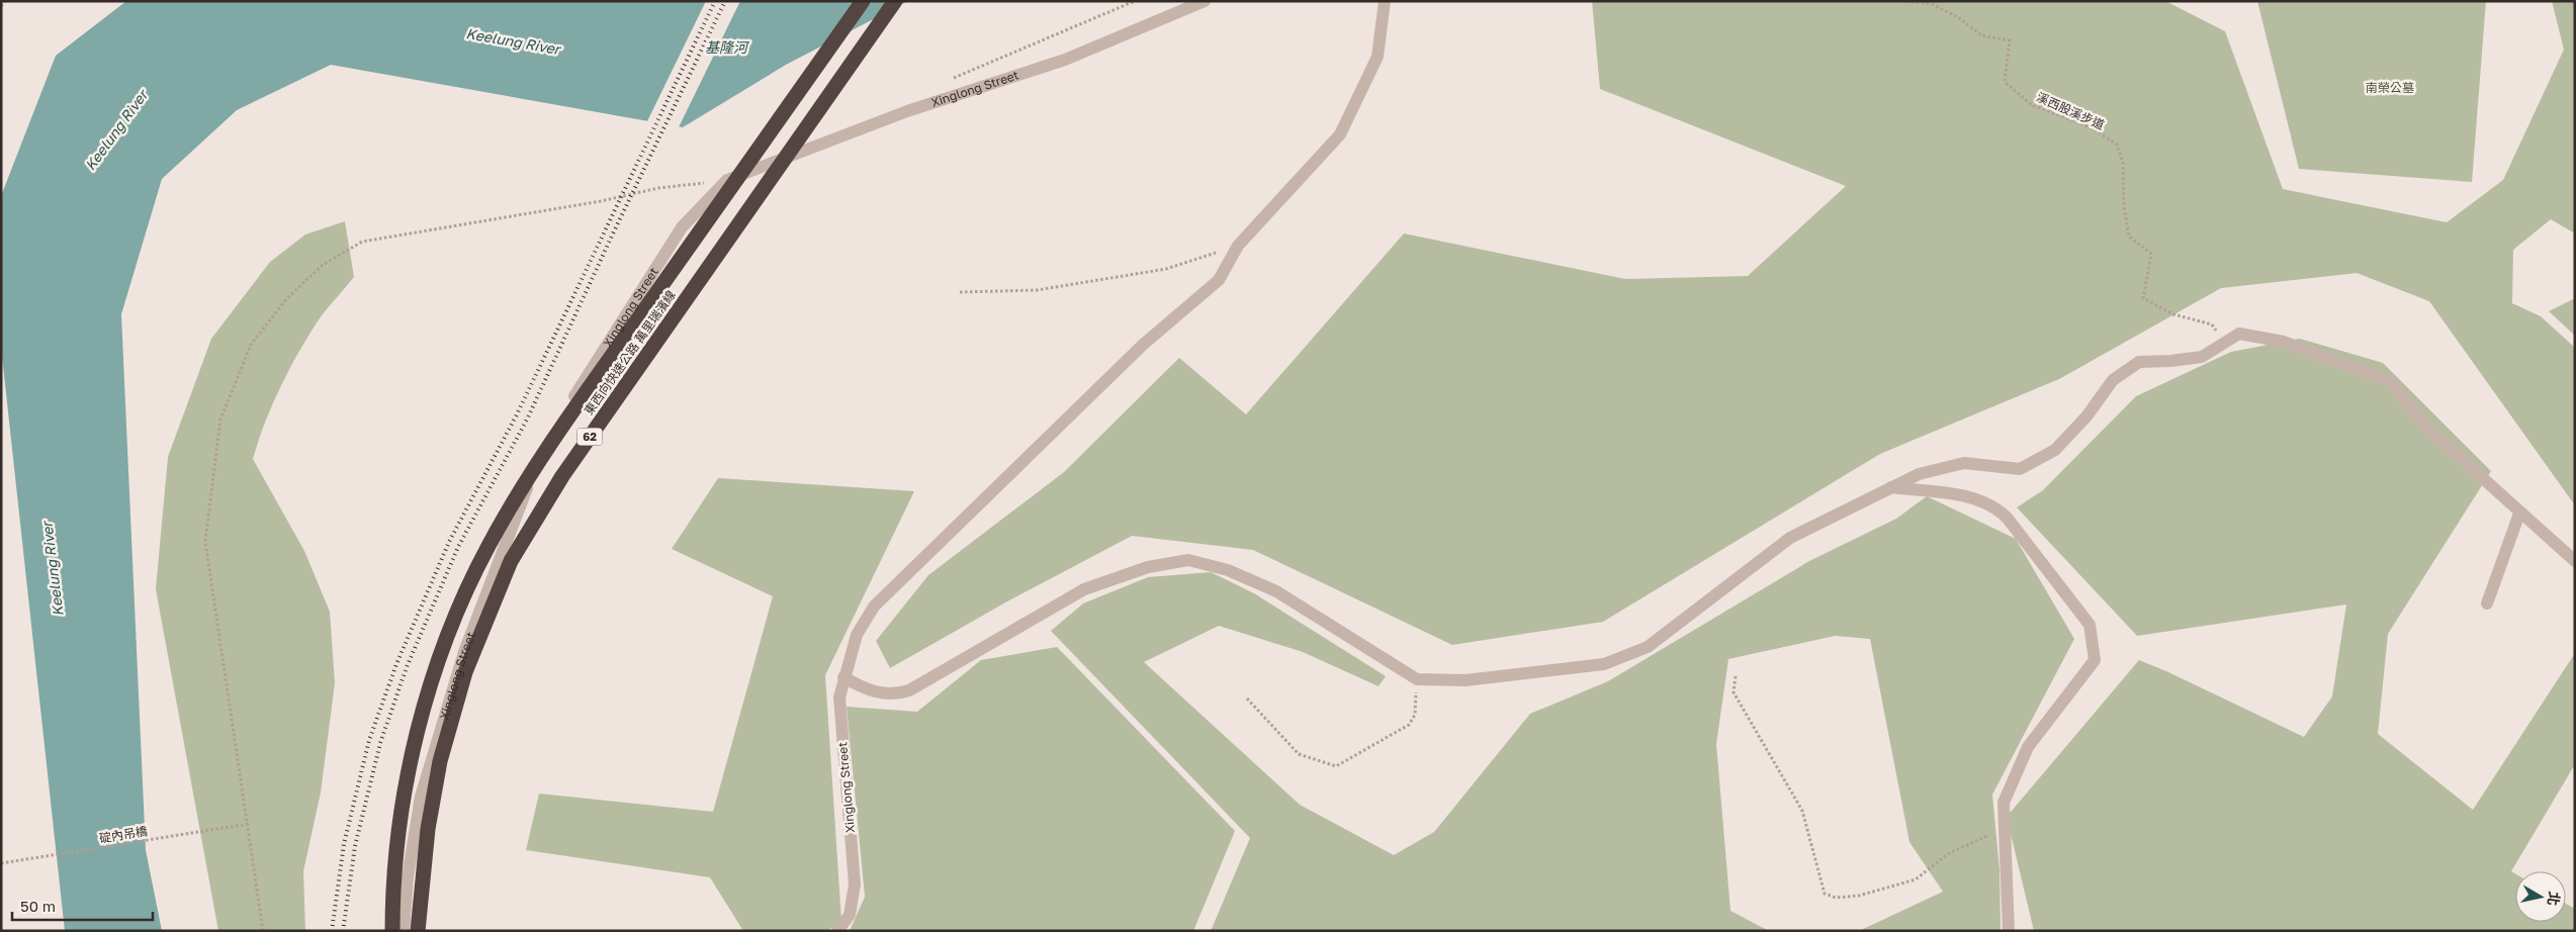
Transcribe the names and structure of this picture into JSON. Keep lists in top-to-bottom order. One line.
{"streets":{"highway":["東西向快速公路 萬里瑞濱線","62"],"street":["Xinglong Street"],"path":["溪西股溪步道","碇內吊橋"]},"water":["Keelung River","基隆河"],"parks":["南榮公墓"],"scale_bar":"50 m","north":"right"}
